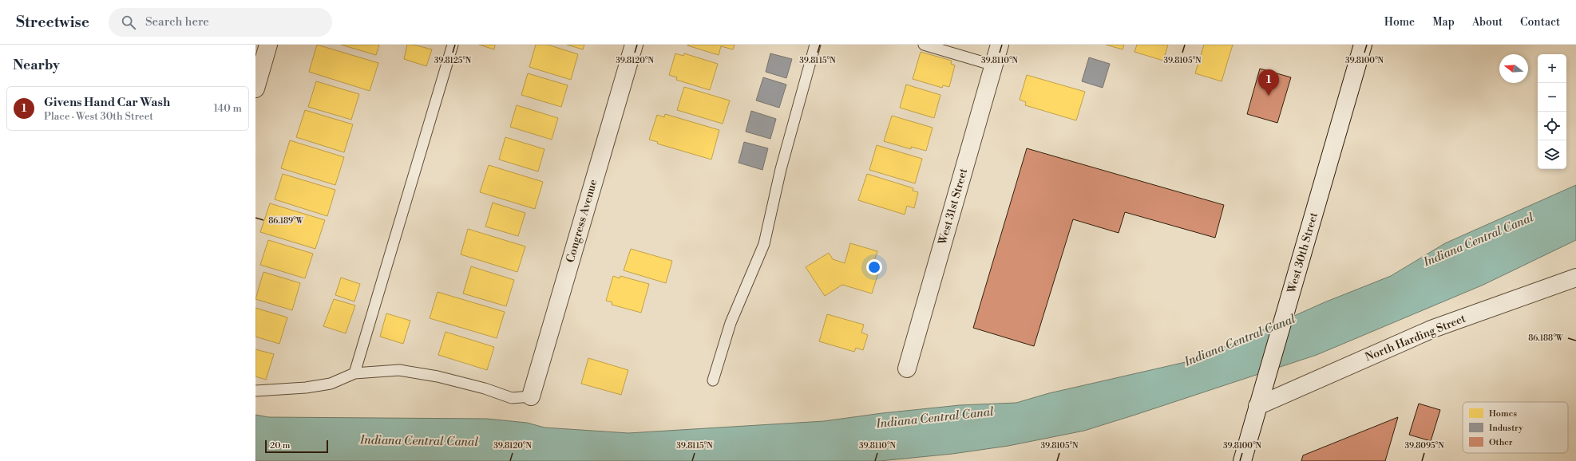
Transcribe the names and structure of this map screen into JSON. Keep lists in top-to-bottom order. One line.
{"streets":{"street":["West 31st Street","Congress Avenue","West 30th Street","North Harding Street"]},"crossings":[["West 30th Street","North Harding Street"]],"water":["Indiana Central Canal"],"legend":["Homes","Industry","Other"],"scale_bar":"20 m","north":"left","page":{"header":"Streetwise","search":"Search here","nav":["Home","Map","About","Contact"],"heading":"Nearby","map_buttons":["+","−"],"pins":"1","list":[{"mark":"1","name":"Givens Hand Car Wash","note":"Place · West 30th Street","value":"140 m"}],"scale":"20 m"},"coordinates":["39.8125°N","39.8120°N","39.8115°N","39.8110°N","39.8105°N","39.8100°N","86.189°W","86.188°W","39.8095°N"]}
